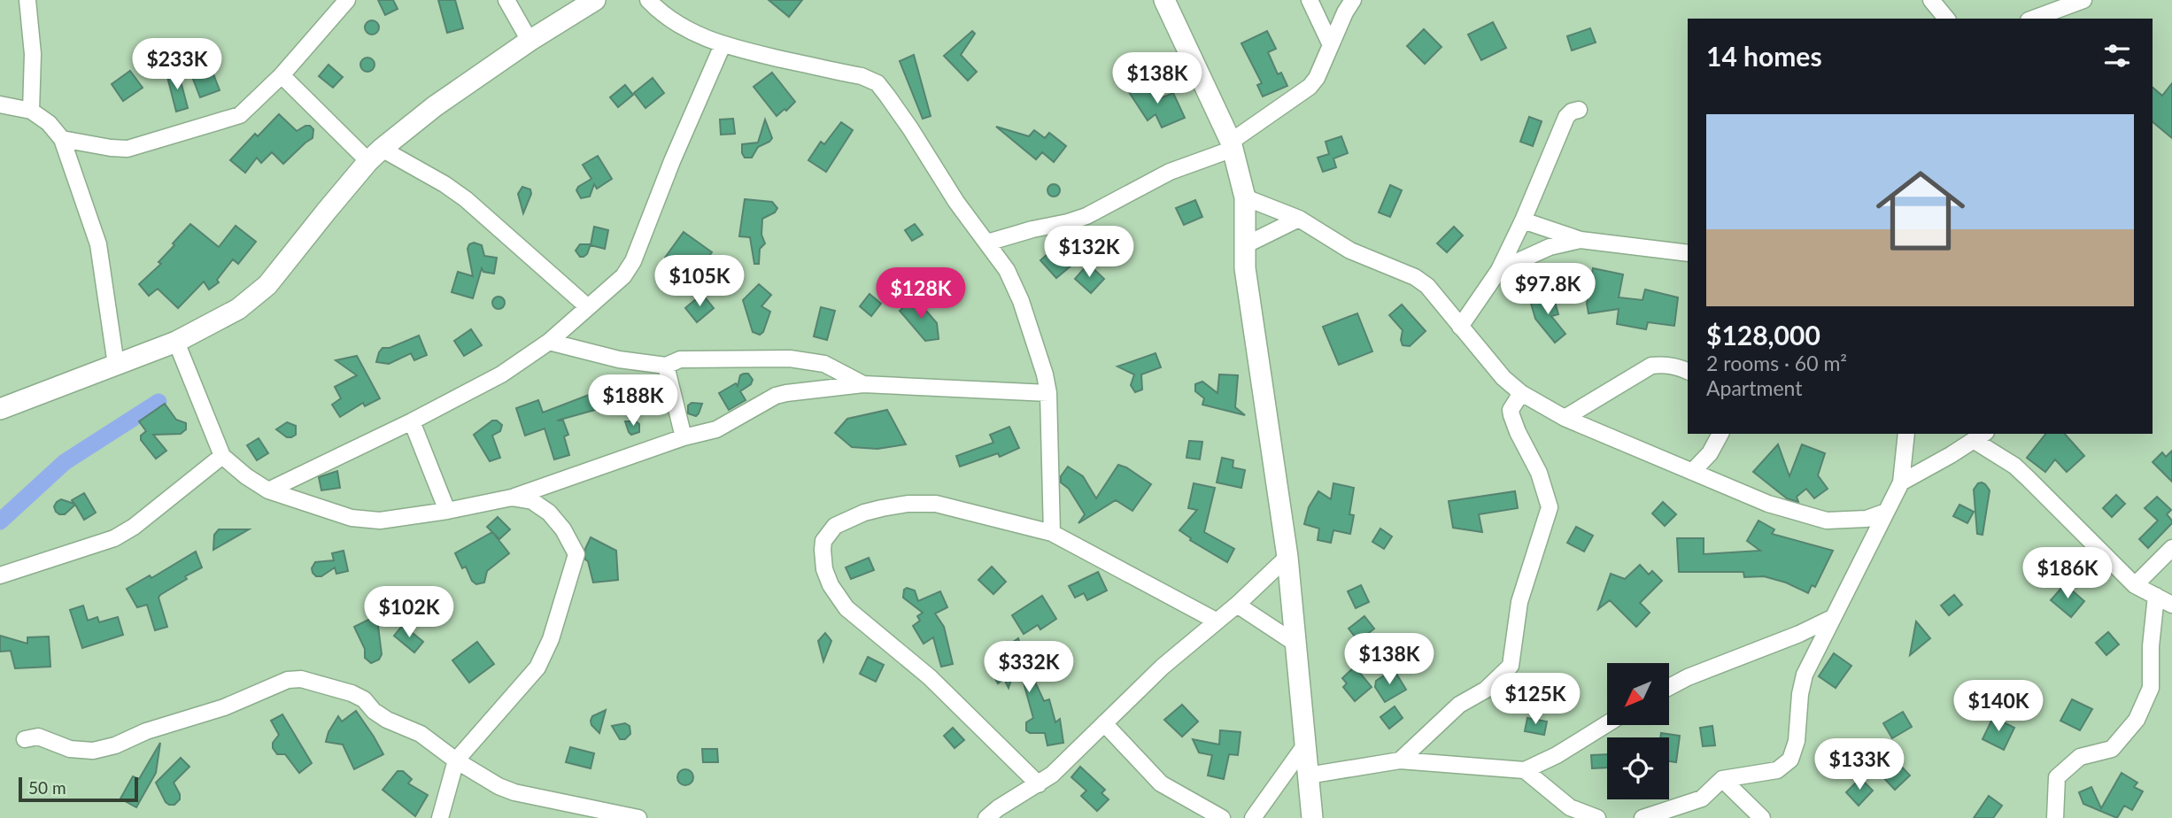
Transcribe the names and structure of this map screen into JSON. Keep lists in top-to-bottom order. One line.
{"scale_bar":"50 m","north":"bottom left","page":{"heading":"14 homes","price":["$233K","$138K","$132K","$105K","$97.8K","$128K","$188K","$186K","$102K","$138K","$332K","$125K","$140K","$133K"],"list":[{"name":"$128,000","note":"2 rooms · 60 m² · Apartment"}],"scale":"50 m"}}
